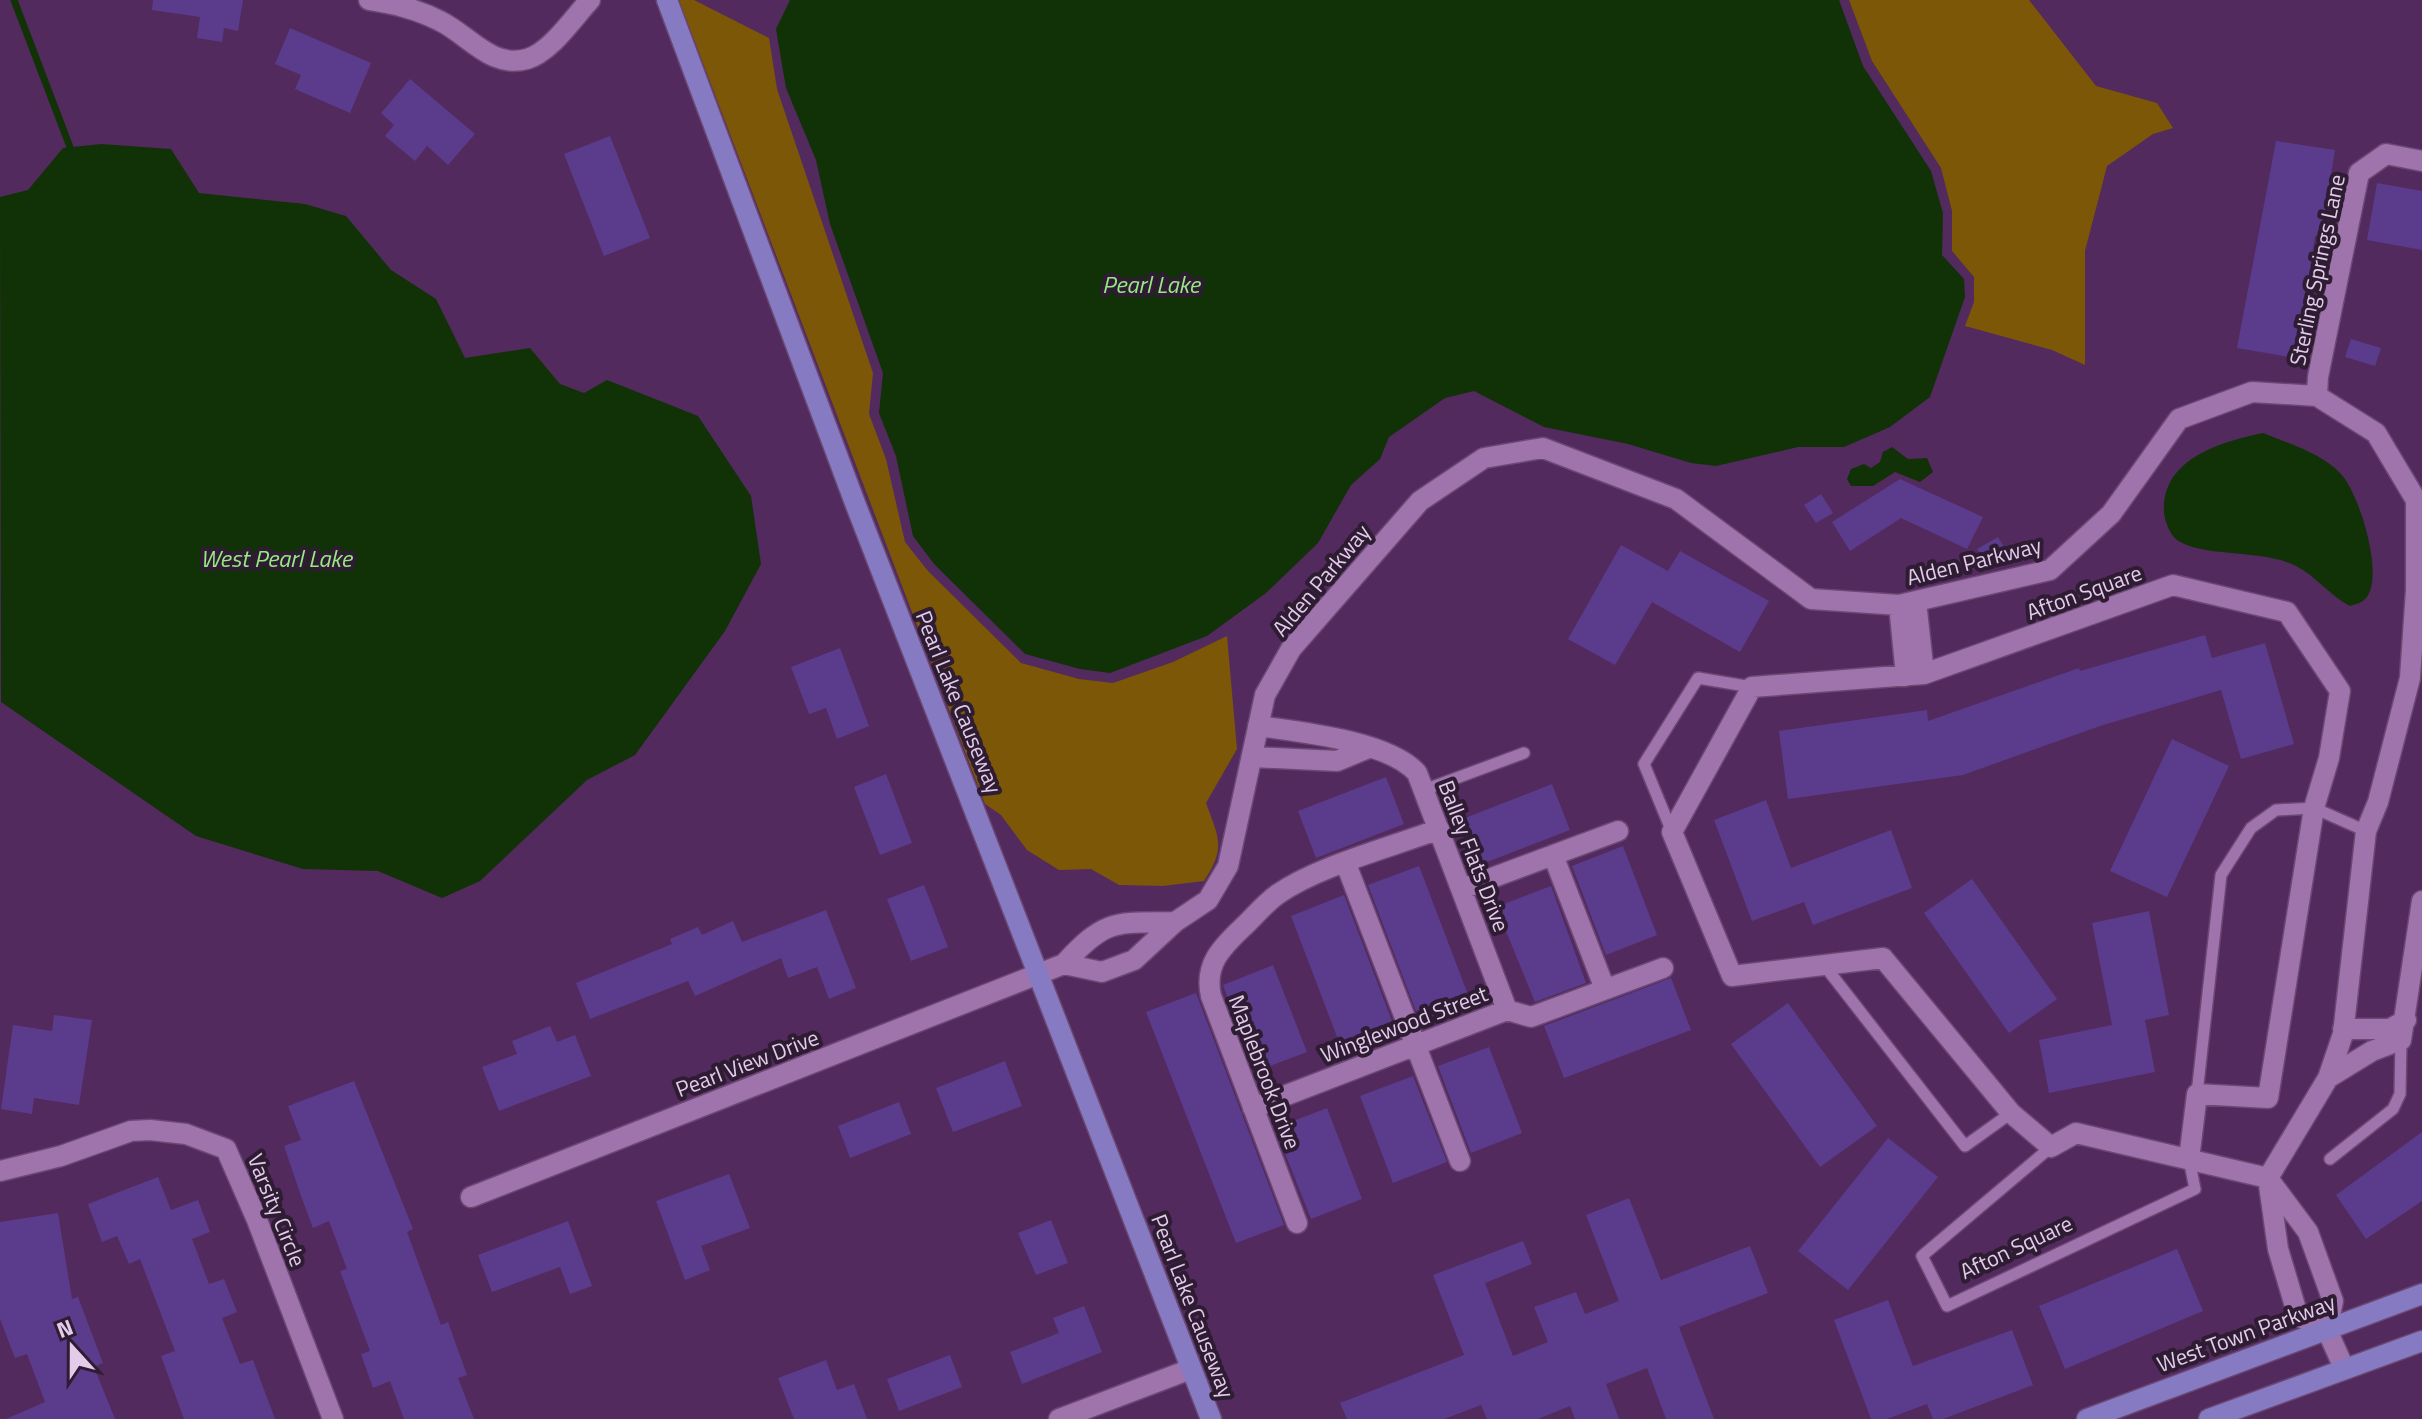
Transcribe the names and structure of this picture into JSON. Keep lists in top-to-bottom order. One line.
{"streets":{"street":["Sterling Springs Lane","Alden Parkway","Afton Square","Pearl Lake Causeway","Balley Flats Drive","Winglewood Street","Pearl View Drive","Maplebrook Drive","Varsity Circle","West Town Parkway"]},"crossings":[["Sterling Springs Lane","Alden Parkway"],["Alden Parkway","Afton Square"],["Alden Parkway","Balley Flats Drive"],["Pearl Lake Causeway","Pearl View Drive"],["Balley Flats Drive","Winglewood Street"],["Balley Flats Drive","Maplebrook Drive"],["Winglewood Street","Maplebrook Drive"]],"water":["Pearl Lake","West Pearl Lake"],"north":"top"}
